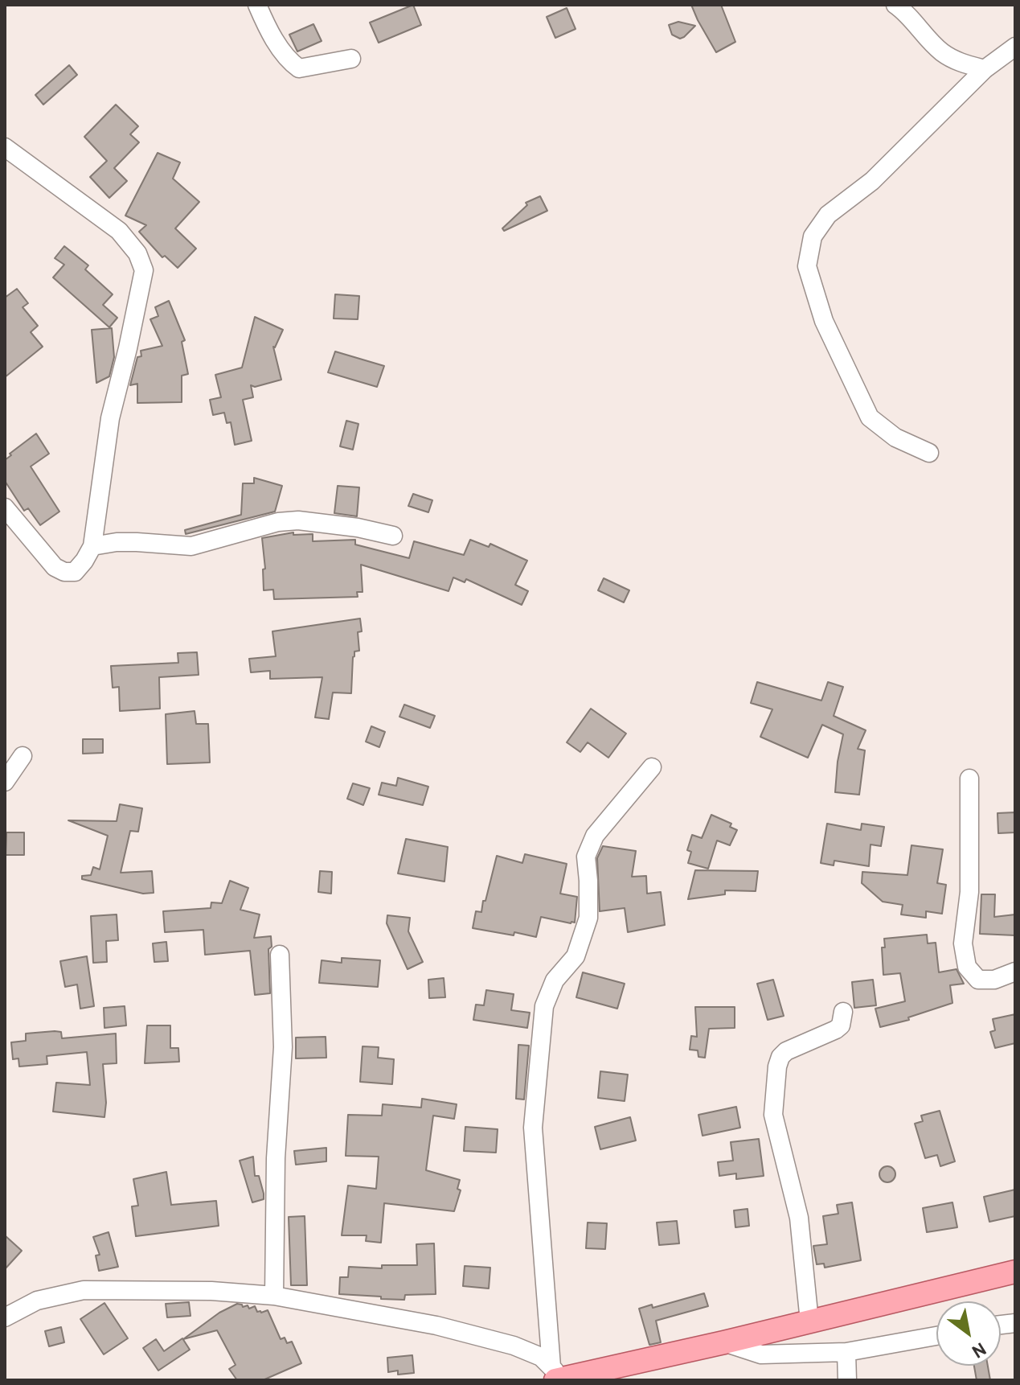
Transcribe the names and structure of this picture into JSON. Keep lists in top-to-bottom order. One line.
{"north":"bottom right"}
